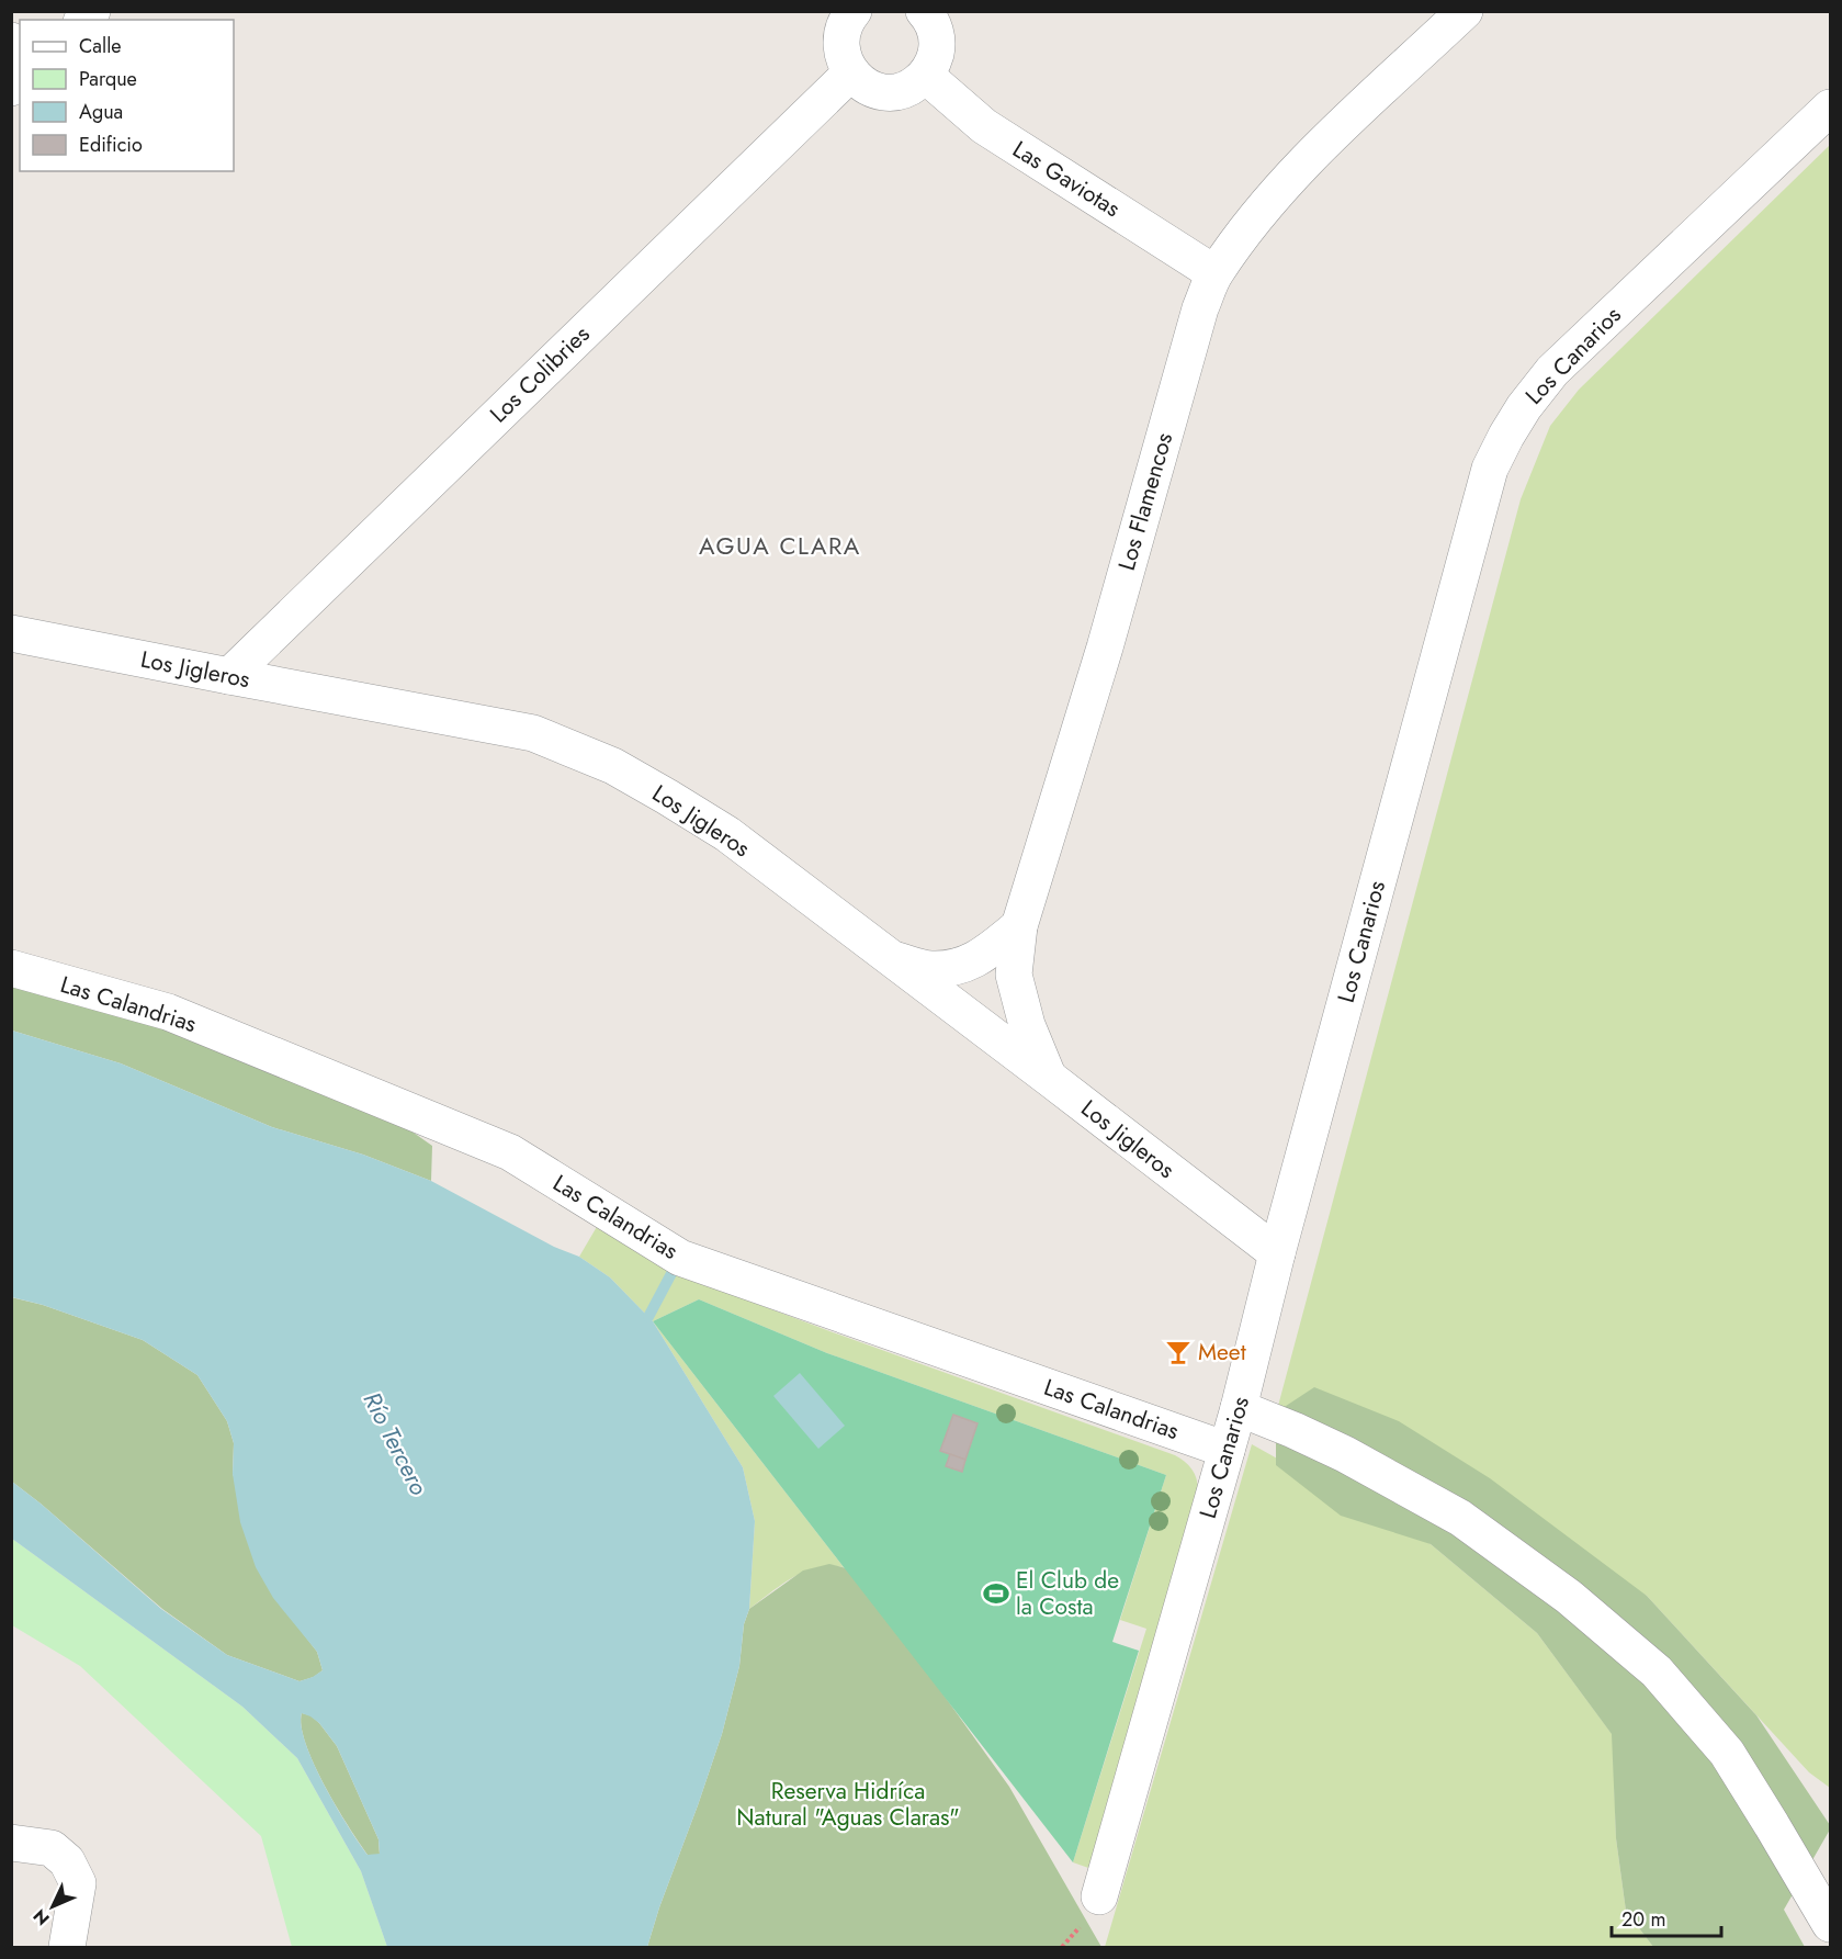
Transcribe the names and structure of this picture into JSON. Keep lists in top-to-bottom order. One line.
{"streets":{"street":["Las Gaviotas","Los Canarios","Los Colibries","Los Flamencos","Los Jigleros","Las Calandrias"]},"crossings":[["Las Gaviotas","Los Flamencos"],["Los Canarios","Los Jigleros"],["Los Canarios","Las Calandrias"],["Los Colibries","Los Jigleros"],["Los Flamencos","Los Jigleros"]],"districts":["AGUA CLARA"],"water":["Río Tercero"],"parks":["Reserva Hidríca Natural \"Aguas Claras\""],"places":{"bar":["Meet"],"sports":["El Club de la Costa"]},"legend":["Calle","Parque","Agua","Edificio"],"scale_bar":"20 m","north":"bottom left"}
